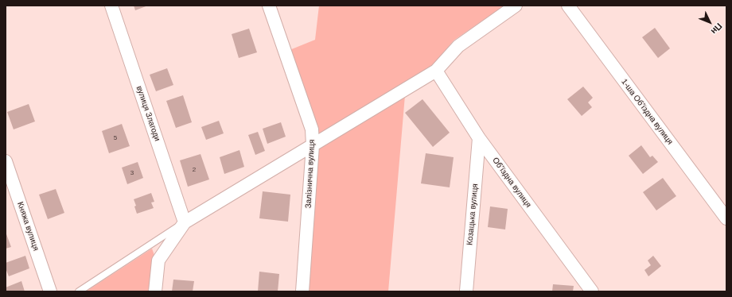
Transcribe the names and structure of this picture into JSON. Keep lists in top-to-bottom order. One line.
{"streets":{"street":["1-ша Обʼїздна вулиця","вулиця Злагоди","Залізнична вулиця","Обʼїздна вулиця","Козацька вулиця","Княжа вулиця"]},"crossings":[["Обʼїздна вулиця","Козацька вулиця"]],"house_numbers":["5","2","3"],"north":"bottom right"}
